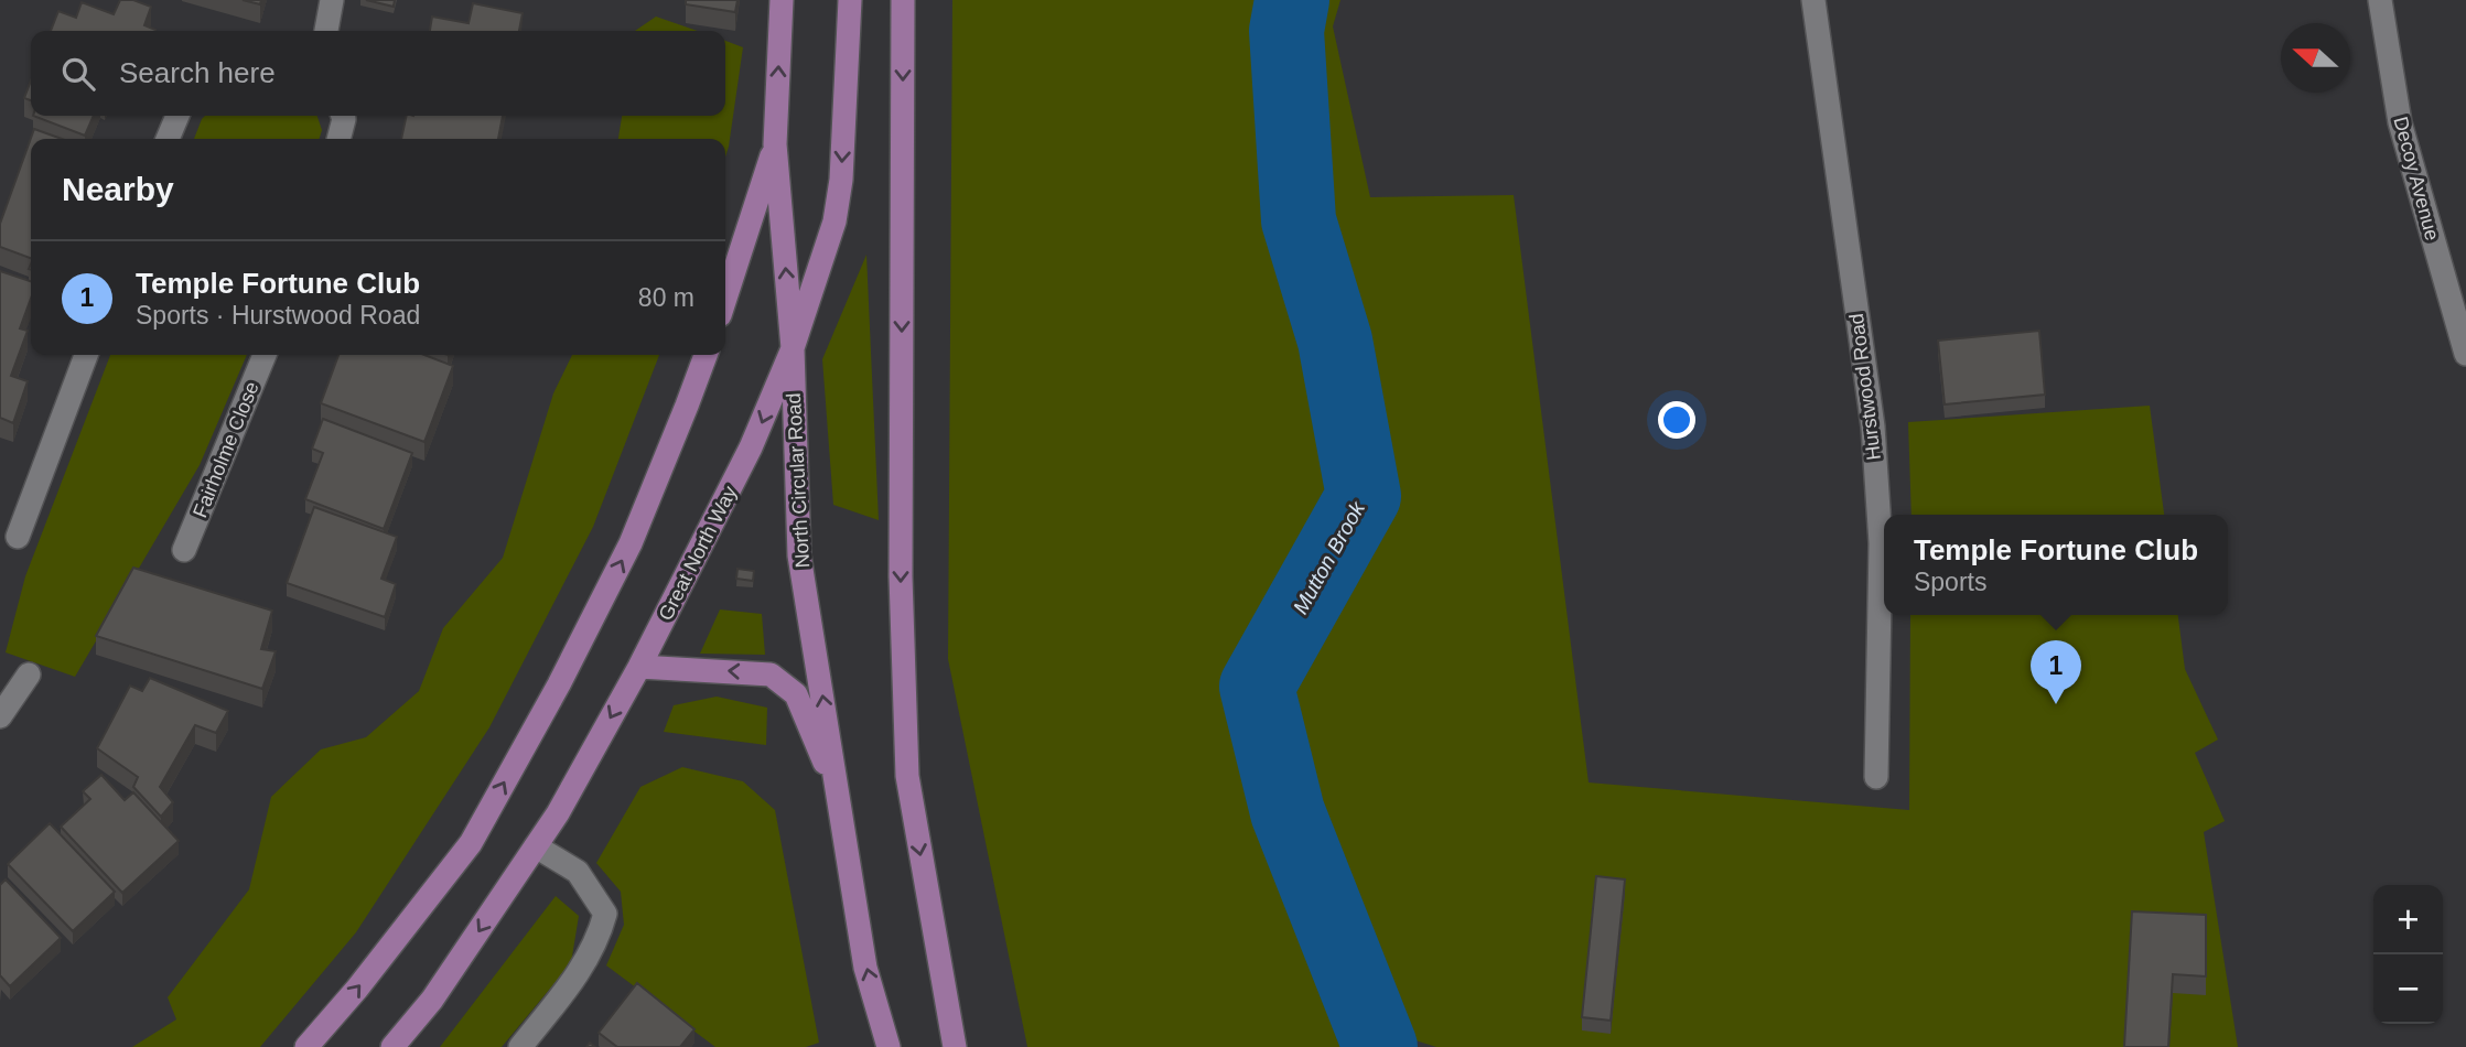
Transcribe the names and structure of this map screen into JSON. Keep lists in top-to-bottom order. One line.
{"streets":{"highway":["North Circular Road","Great North Way"],"street":["Decoy Avenue","Hurstwood Road","Fairholme Close"]},"crossings":[["North Circular Road","Great North Way"]],"water":["Mutton Brook"],"north":"left","page":{"search":"Search here","heading":"Nearby","list":[{"mark":"1","name":"Temple Fortune Club","note":"Sports · Hurstwood Road","value":"80 m"}],"popup":["Temple Fortune Club","Sports"],"pins":"1","map_buttons":["+","−"]}}
